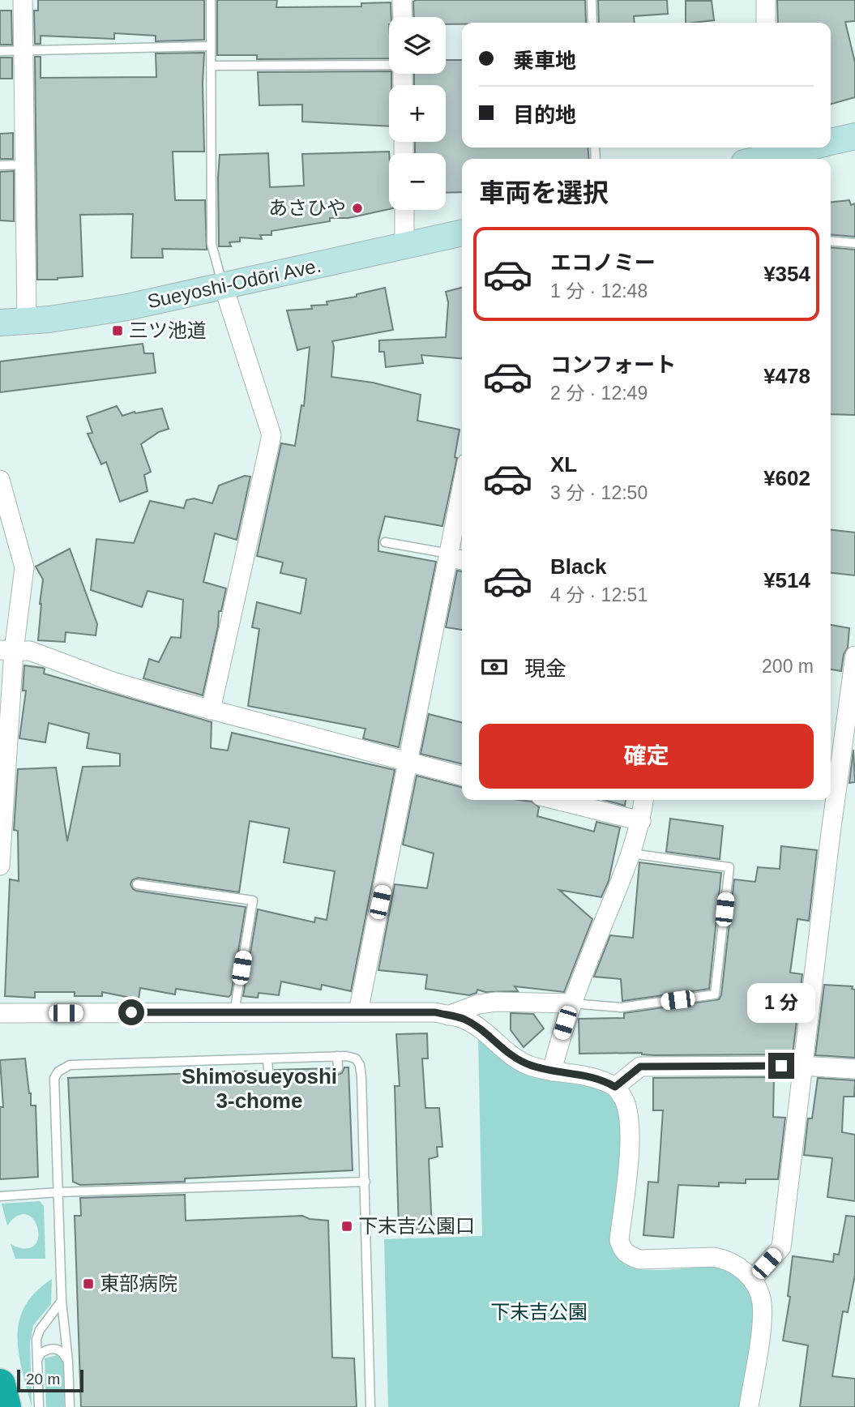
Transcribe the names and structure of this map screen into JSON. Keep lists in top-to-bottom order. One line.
{"streets":{"street":["Sueyoshi-Odōri Ave."]},"districts":["Shimosueyoshi 3-chome"],"parks":["下末吉公園"],"places":{"other":["あさひや"],"transit":["三ツ池道","下末吉公園口","東部病院"]},"scale_bar":"20 m","page":{"map_buttons":["+","−"],"banner":["乗車地","目的地"],"heading":"車両を選択","list":[{"name":"エコノミー","note":"1 分 · 12:48","value":"¥354"},{"name":"コンフォート","note":"2 分 · 12:49","value":"¥478"},{"name":"XL","note":"3 分 · 12:50","value":"¥602"},{"name":"Black","note":"4 分 · 12:51","value":"¥514"}],"pay":["現金","200 m"],"buttons":"確定","bubble":"1 分","scale":"20 m"}}
